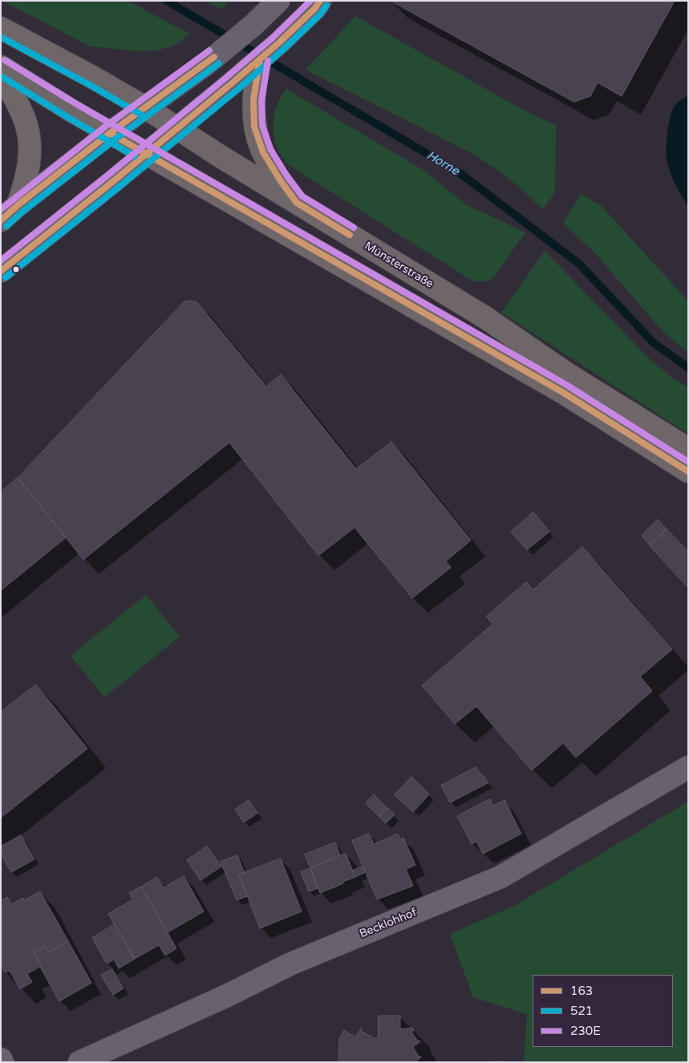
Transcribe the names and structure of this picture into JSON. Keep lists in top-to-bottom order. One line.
{"streets":{"main road":["Münsterstraße"],"street":["Becklohhof"]},"water":["Horne"],"lines":["transit line 163","transit line 230E","transit line 521"],"legend":["163","521","230E"]}
